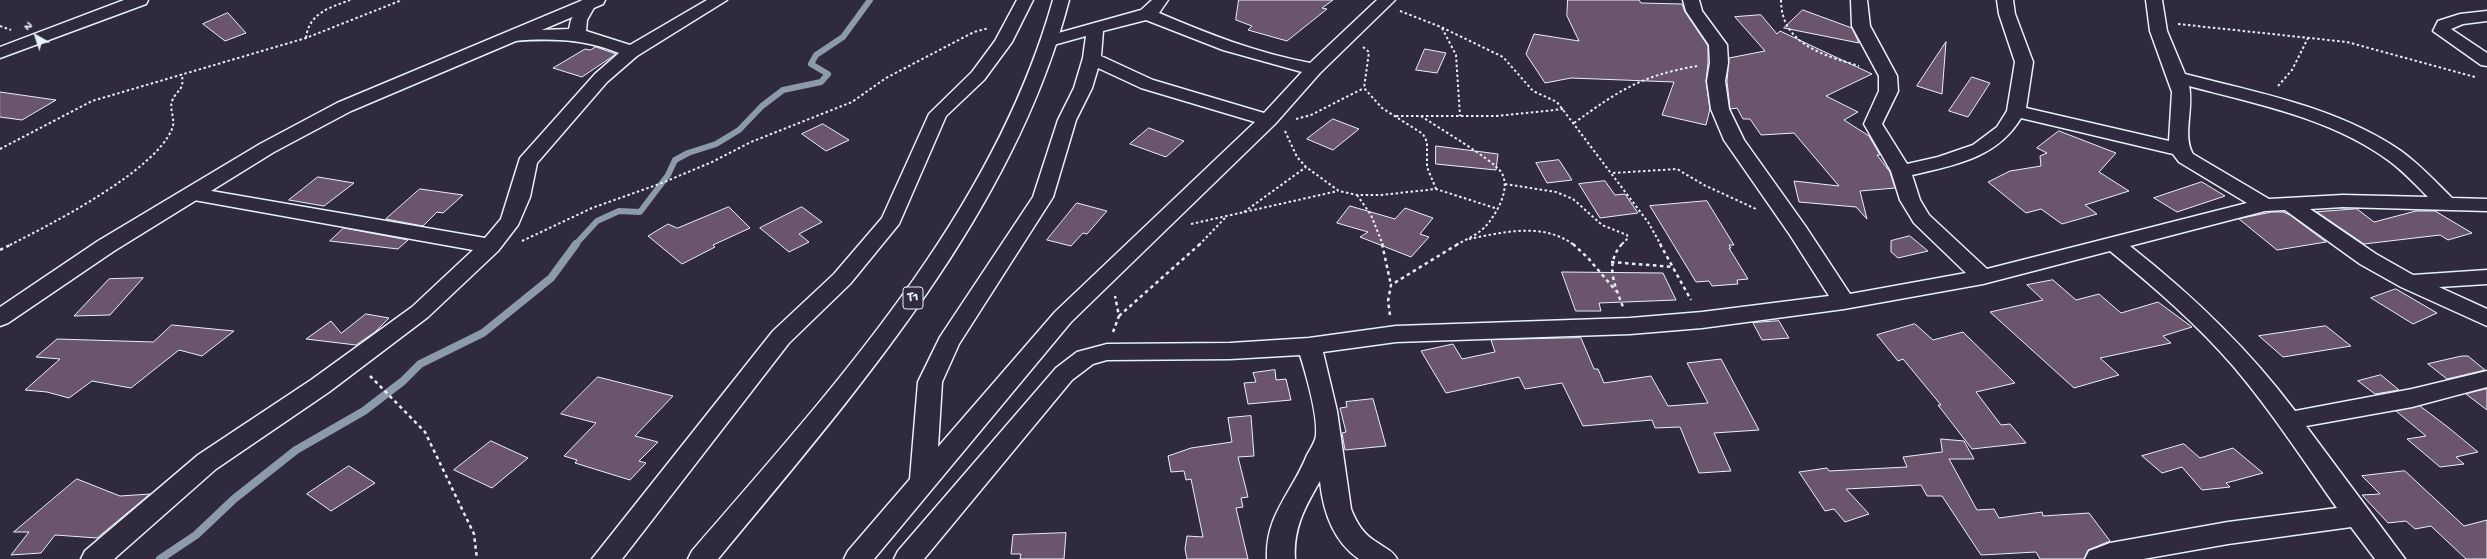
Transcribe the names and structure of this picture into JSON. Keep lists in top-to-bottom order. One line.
{"streets":{"main road":["T1"]},"north":"top left"}
